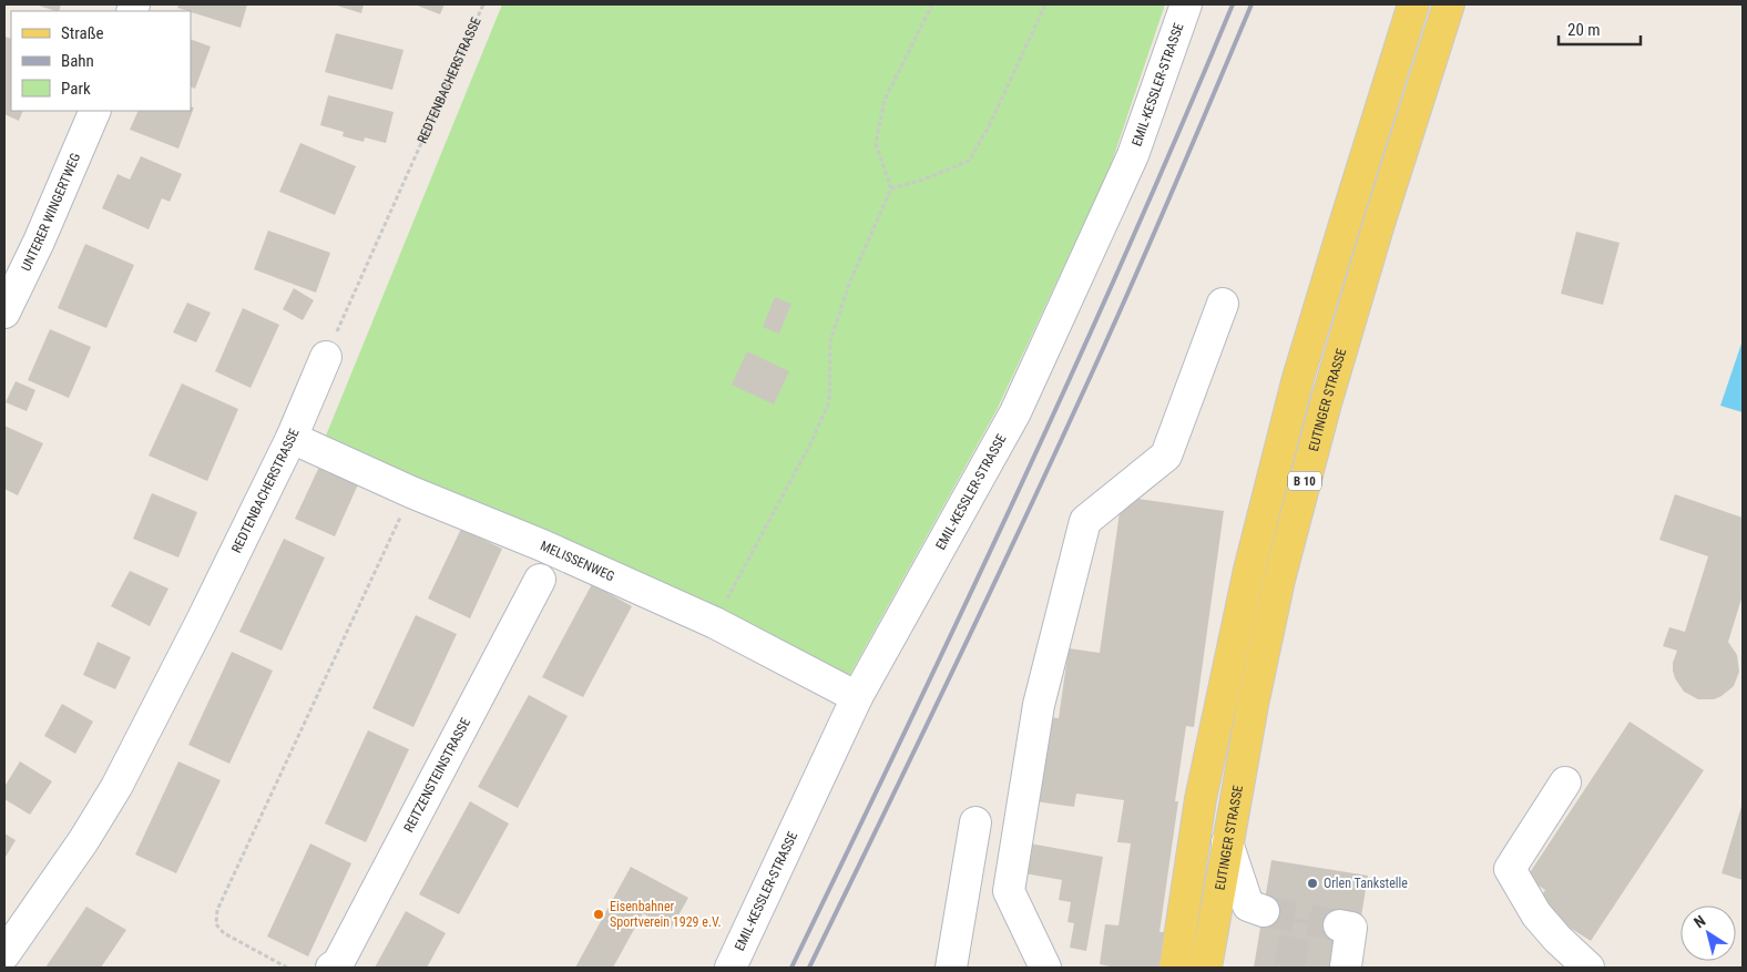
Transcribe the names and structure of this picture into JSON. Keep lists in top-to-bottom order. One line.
{"streets":{"main road":["EUTINGER STRASSE","B 10"],"street":["REDTENBACHERSTRASSE","EMIL-KESSLER-STRASSE","UNTERER WINGERTWEG","MELISSENWEG","REITZENSTEINSTRASSE"]},"crossings":[["REDTENBACHERSTRASSE","MELISSENWEG"],["EMIL-KESSLER-STRASSE","MELISSENWEG"]],"places":["Orlen Tankstelle","Eisenbahner Sportverein 1929 e.V."],"legend":["Straße","Bahn","Park"],"scale_bar":"20 m","north":"top left"}
